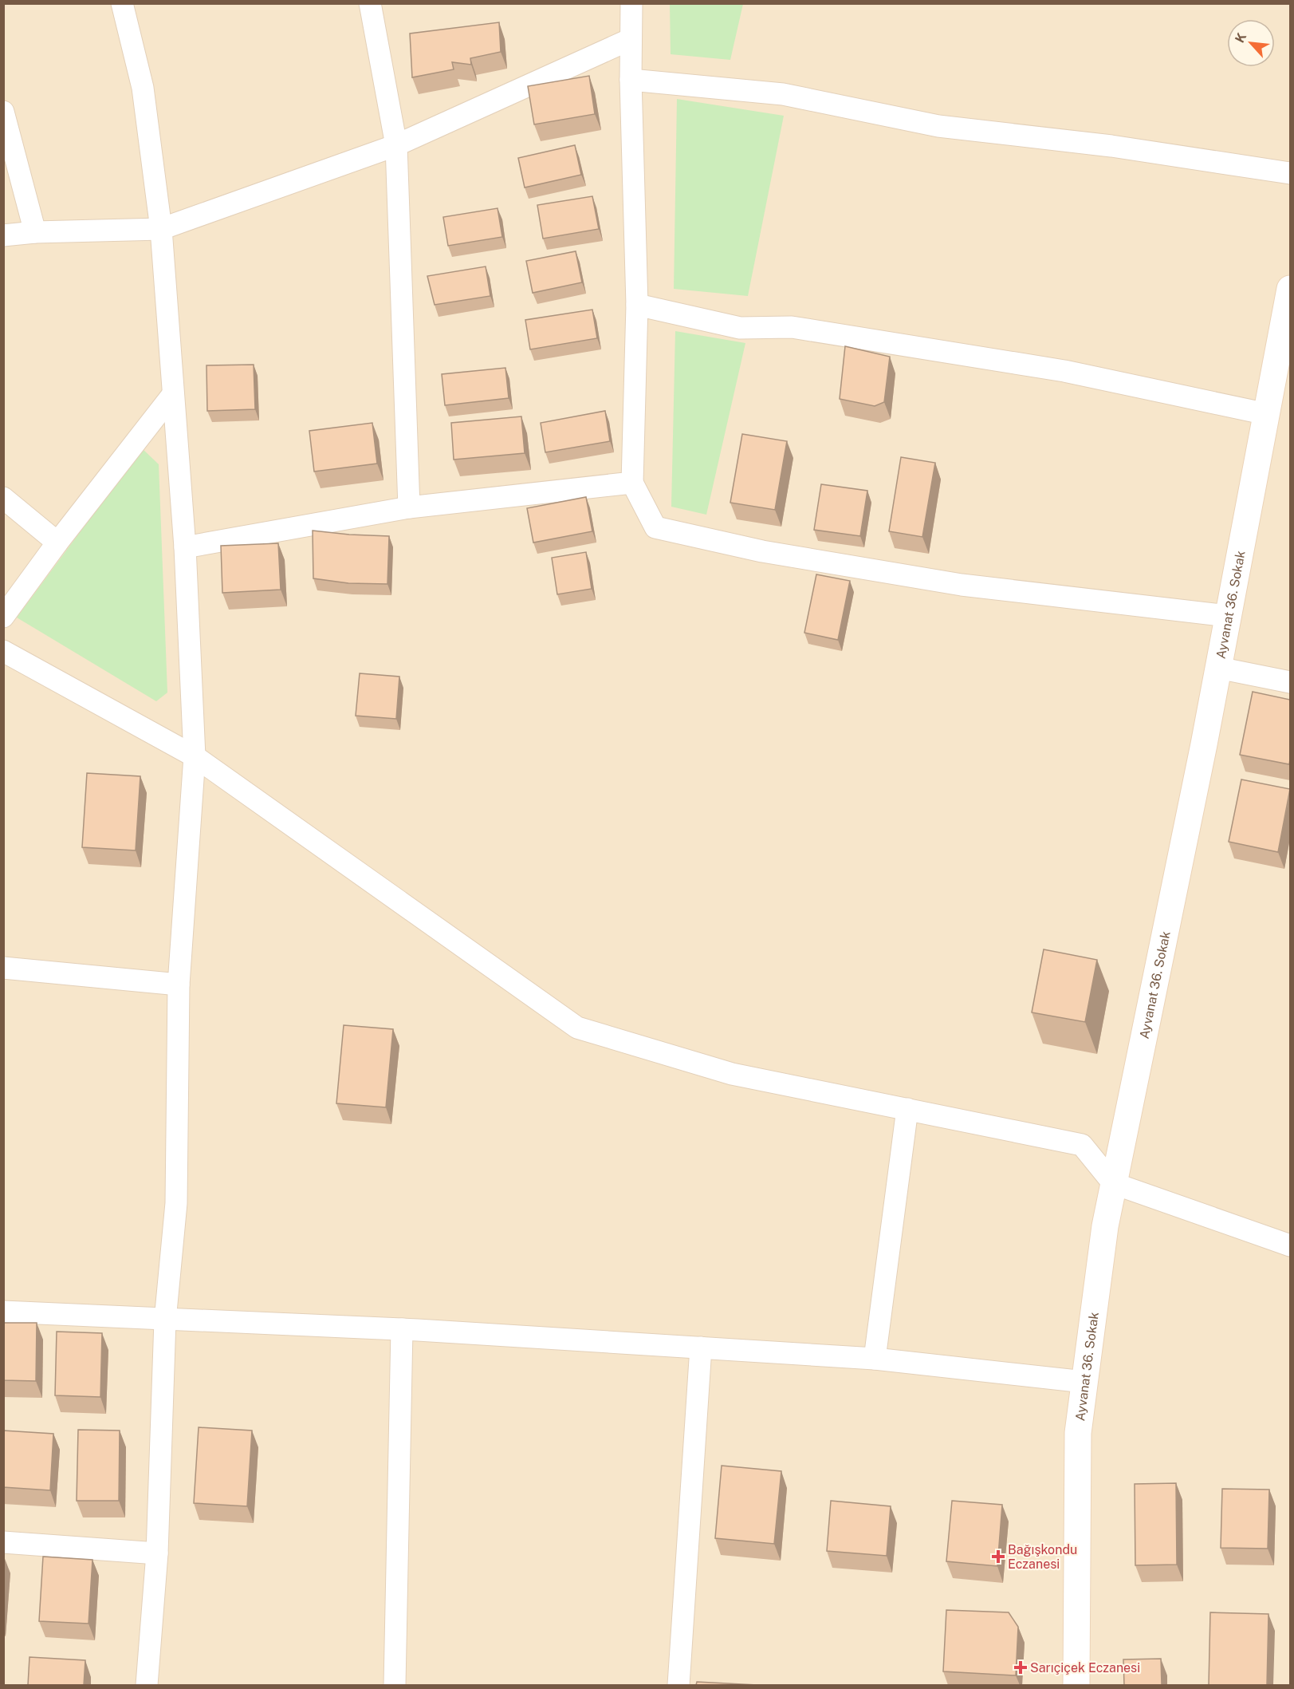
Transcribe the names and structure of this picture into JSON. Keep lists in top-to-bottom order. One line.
{"streets":{"street":["Ayvanat 36. Sokak"]},"places":{"health":["Bağışkondu Eczanesi","Sarıçiçek Eczanesi"]},"north":"top left"}
